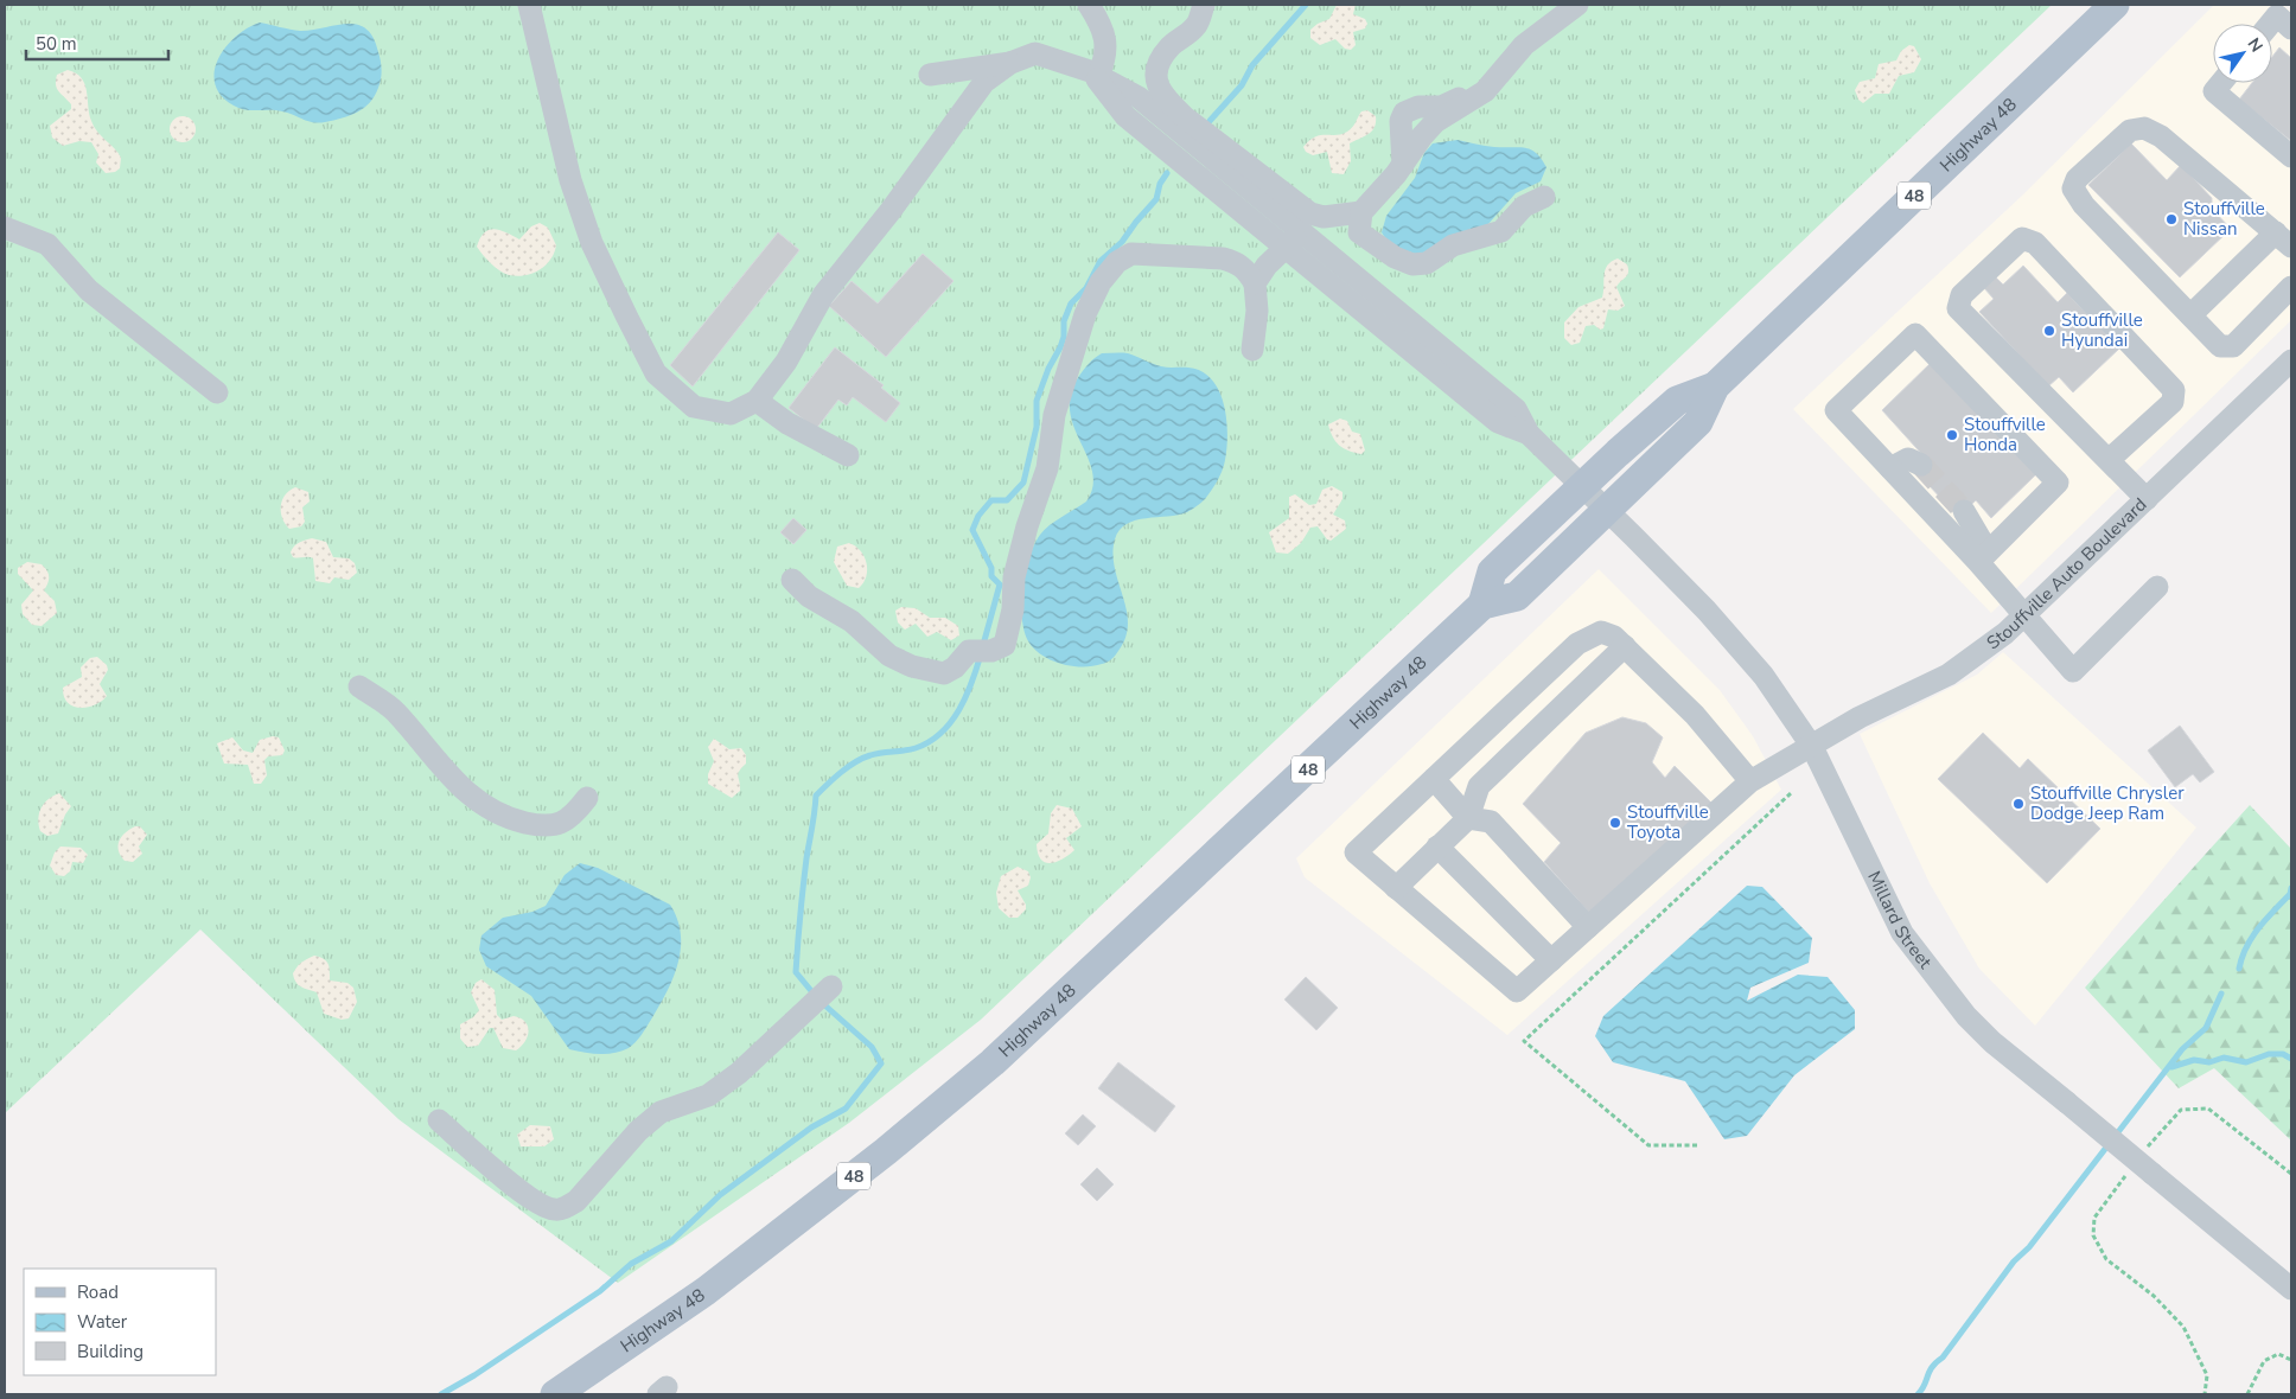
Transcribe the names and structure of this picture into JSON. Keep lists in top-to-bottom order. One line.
{"streets":{"main road":["Highway 48","48"],"street":["Stouffville Auto Boulevard","Millard Street"]},"crossings":[["Highway 48","Millard Street"],["Stouffville Auto Boulevard","Millard Street"]],"places":["Stouffville Nissan","Stouffville Hyundai","Stouffville Honda","Stouffville Chrysler Dodge Jeep Ram","Stouffville Toyota"],"legend":["Road","Water","Building"],"scale_bar":"50 m","north":"top right"}
